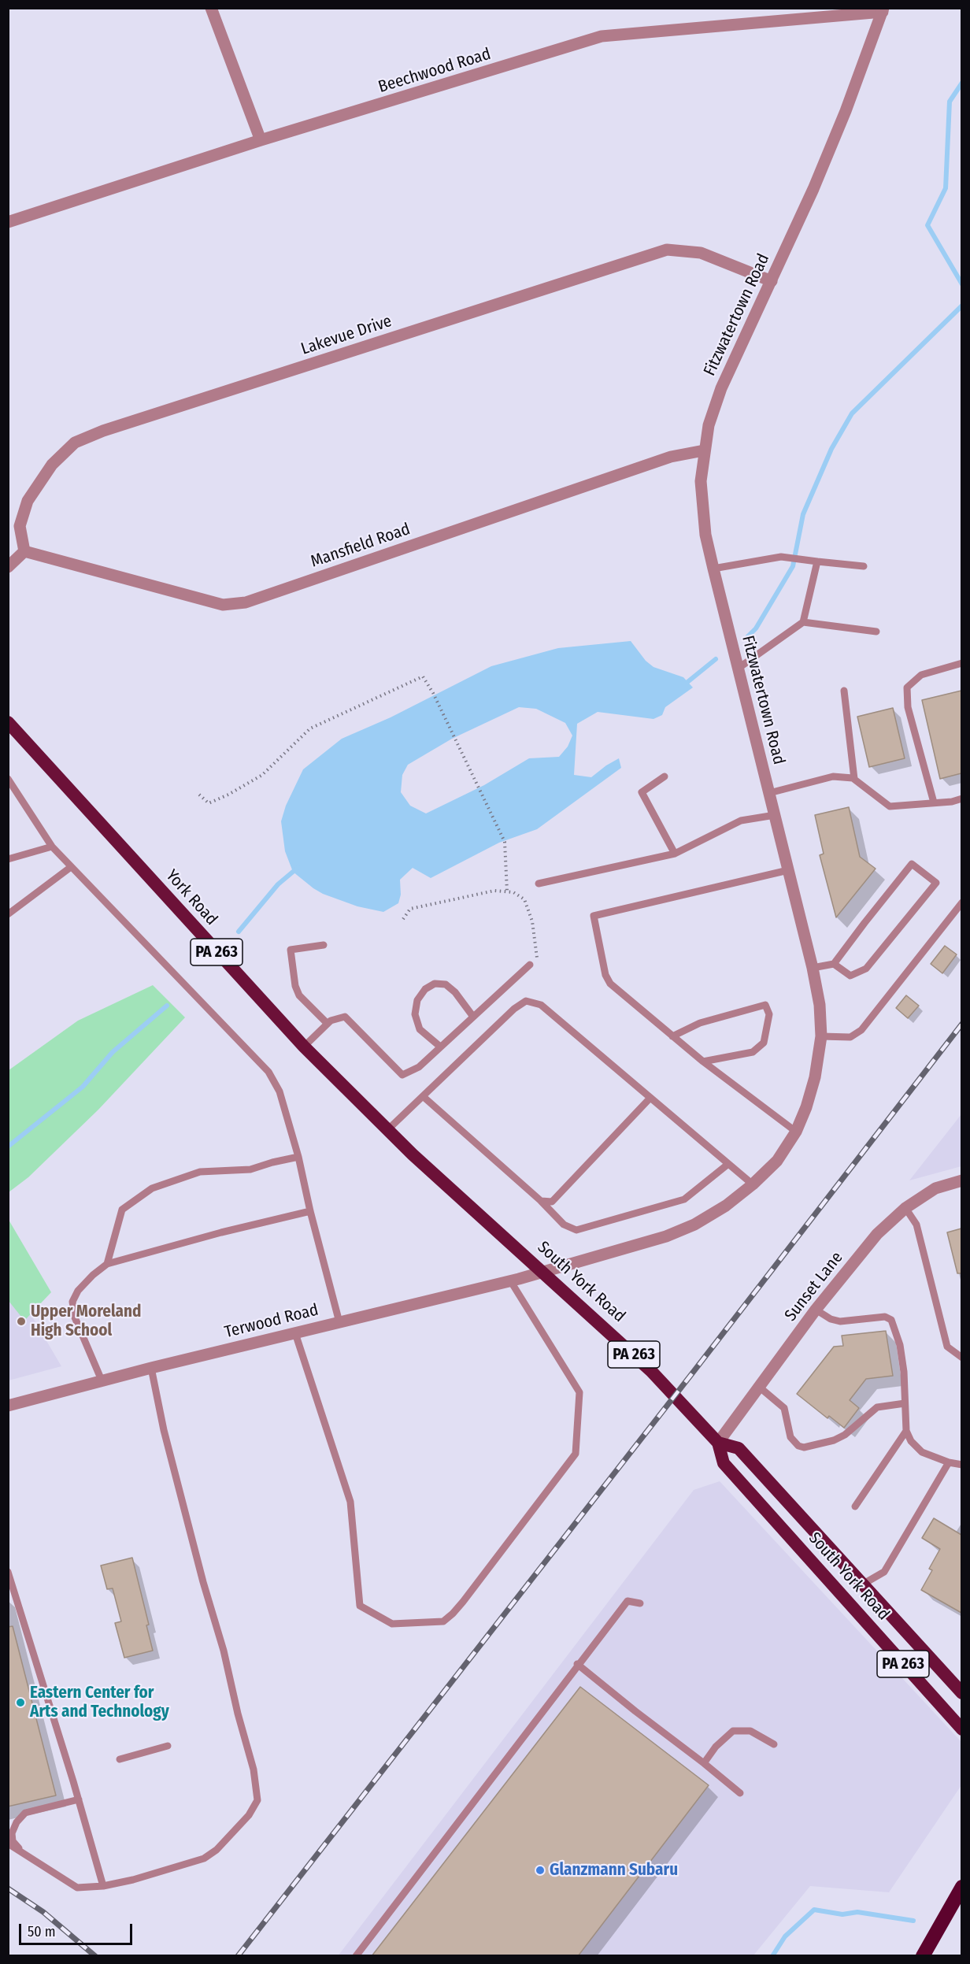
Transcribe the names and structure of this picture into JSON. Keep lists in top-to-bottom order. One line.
{"streets":{"highway":["York Road","PA 263","South York Road"],"street":["Beechwood Road","Fitzwatertown Road","Lakevue Drive","Mansfield Road","Sunset Lane","Terwood Road"]},"crossings":[["Beechwood Road","Fitzwatertown Road"],["Fitzwatertown Road","Lakevue Drive"],["Fitzwatertown Road","Mansfield Road"],["Fitzwatertown Road","South York Road"],["Fitzwatertown Road","Terwood Road"],["Lakevue Drive","Mansfield Road"],["York Road","South York Road"],["South York Road","Sunset Lane"],["South York Road","Terwood Road"]],"places":["Upper Moreland High School","Eastern Center for Arts and Technology","Glanzmann Subaru"],"scale_bar":"50 m"}
